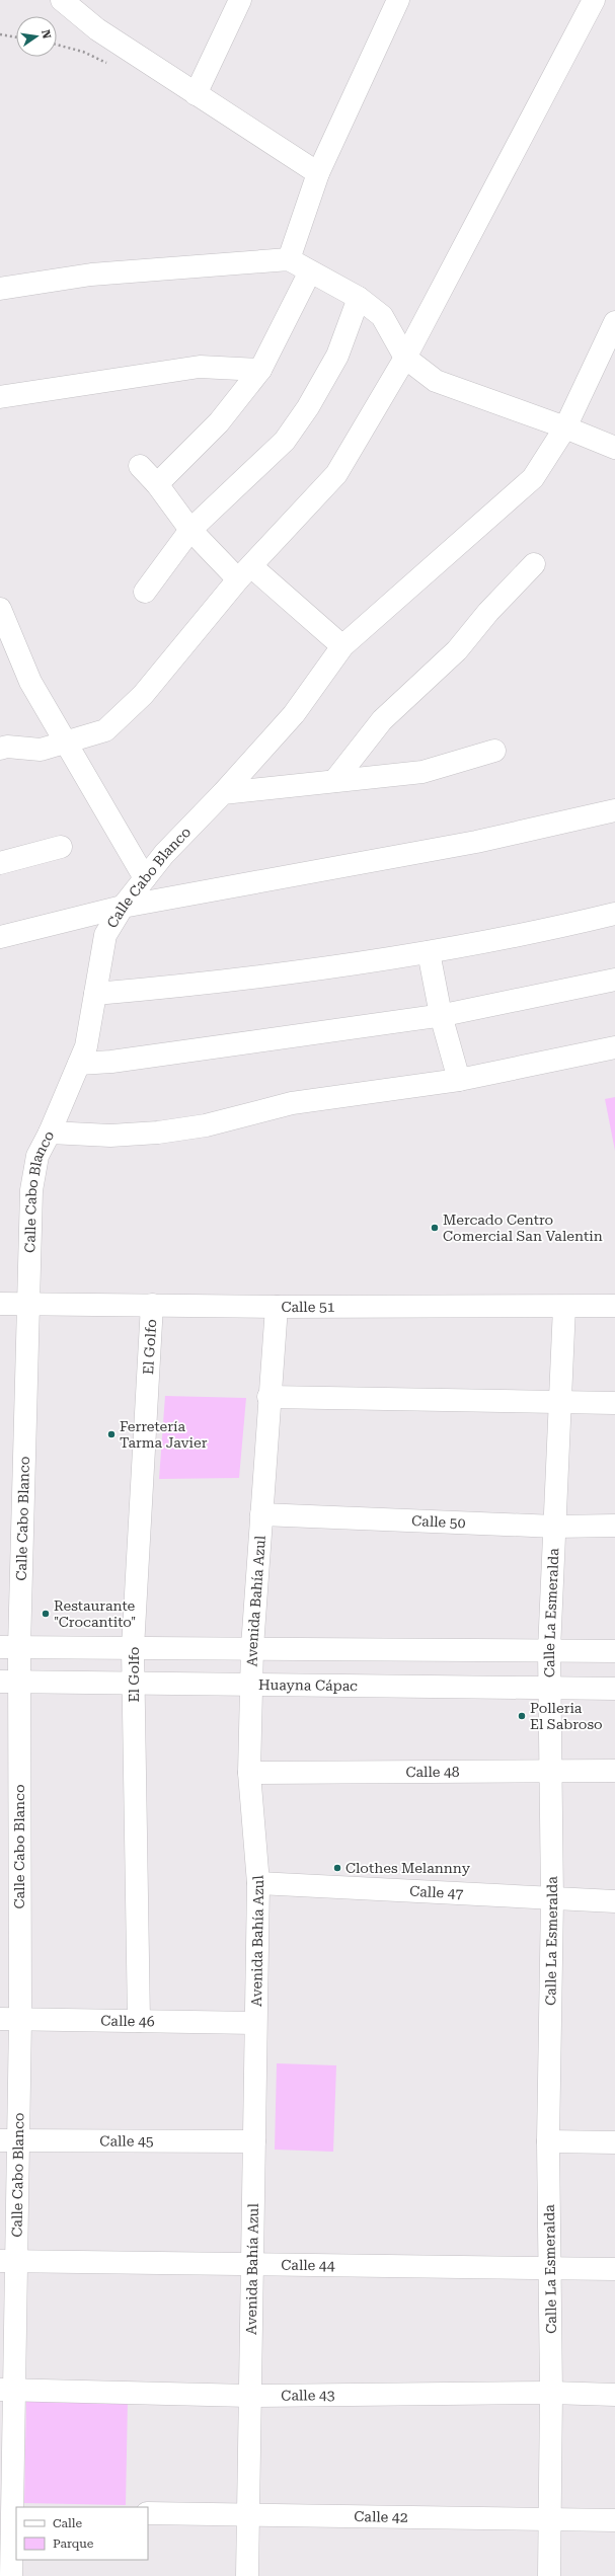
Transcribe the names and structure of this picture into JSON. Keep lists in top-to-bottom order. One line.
{"streets":{"street":["Calle Cabo Blanco","Calle 51","El Golfo","Calle 50","Avenida Bahía Azul","Calle La Esmeralda","Huayna Cápac","Calle 48","Calle 47","Calle 46","Calle 45","Calle 44","Calle 43","Calle 42"]},"crossings":[["Calle Cabo Blanco","Calle 51"],["Calle Cabo Blanco","Huayna Cápac"],["Calle Cabo Blanco","Calle 46"],["Calle Cabo Blanco","Calle 45"],["Calle Cabo Blanco","Calle 44"],["Calle Cabo Blanco","Calle 43"],["Calle 51","El Golfo"],["Calle 51","Avenida Bahía Azul"],["Calle 51","Calle La Esmeralda"],["El Golfo","Huayna Cápac"],["El Golfo","Calle 46"],["Calle 50","Avenida Bahía Azul"],["Calle 50","Calle La Esmeralda"],["Avenida Bahía Azul","Huayna Cápac"],["Avenida Bahía Azul","Calle 48"],["Avenida Bahía Azul","Calle 47"],["Avenida Bahía Azul","Calle 46"],["Avenida Bahía Azul","Calle 45"],["Avenida Bahía Azul","Calle 44"],["Avenida Bahía Azul","Calle 43"],["Avenida Bahía Azul","Calle 42"],["Calle La Esmeralda","Huayna Cápac"],["Calle La Esmeralda","Calle 48"],["Calle La Esmeralda","Calle 47"],["Calle La Esmeralda","Calle 44"],["Calle La Esmeralda","Calle 43"],["Calle La Esmeralda","Calle 42"]],"places":["Mercado Centro Comercial San Valentin","Ferretería Tarma Javier","Restaurante \"Crocantito\"","Polleria El Sabroso","Clothes Melannny"],"legend":["Calle","Parque"],"north":"right"}
